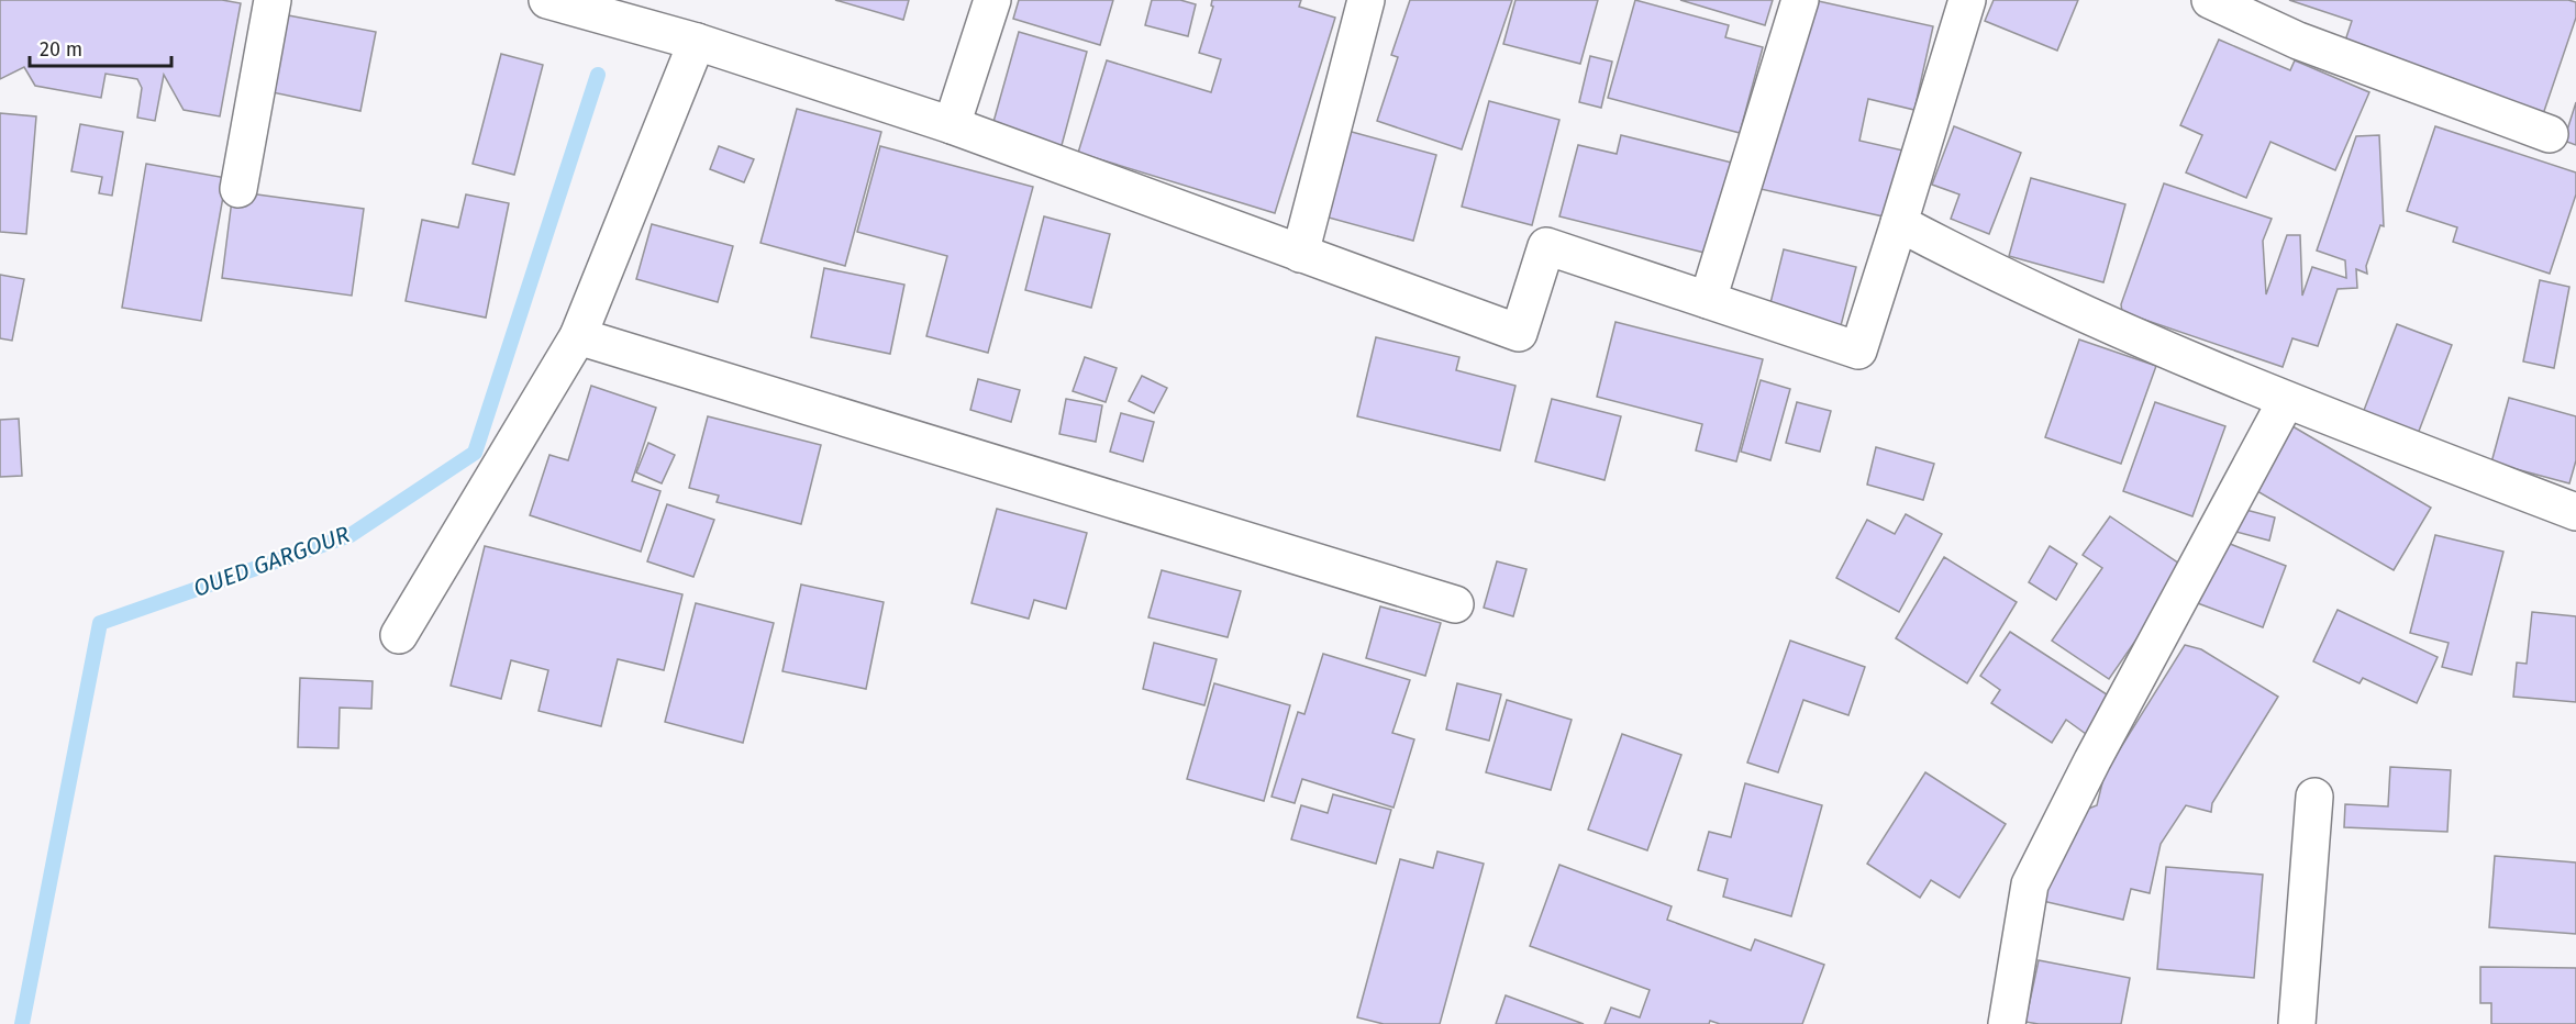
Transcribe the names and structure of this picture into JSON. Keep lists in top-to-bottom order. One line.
{"water":["OUED GARGOUR"],"scale_bar":"20 m"}
